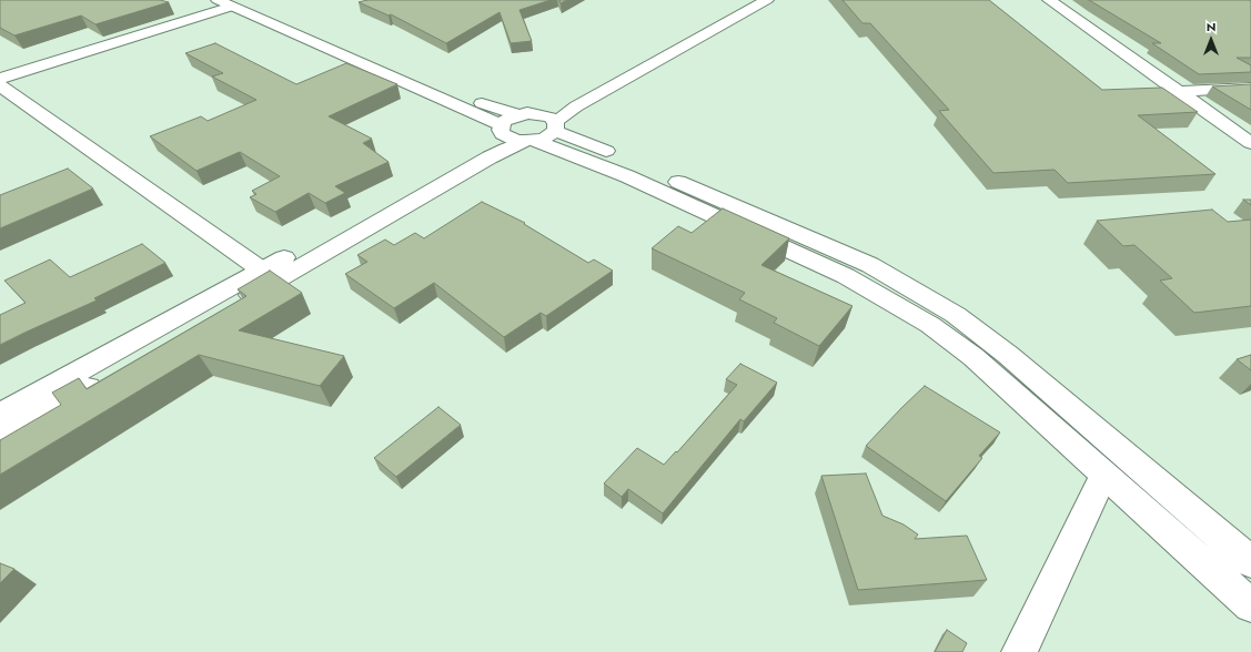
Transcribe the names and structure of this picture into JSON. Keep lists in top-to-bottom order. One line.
{"north":"top"}
